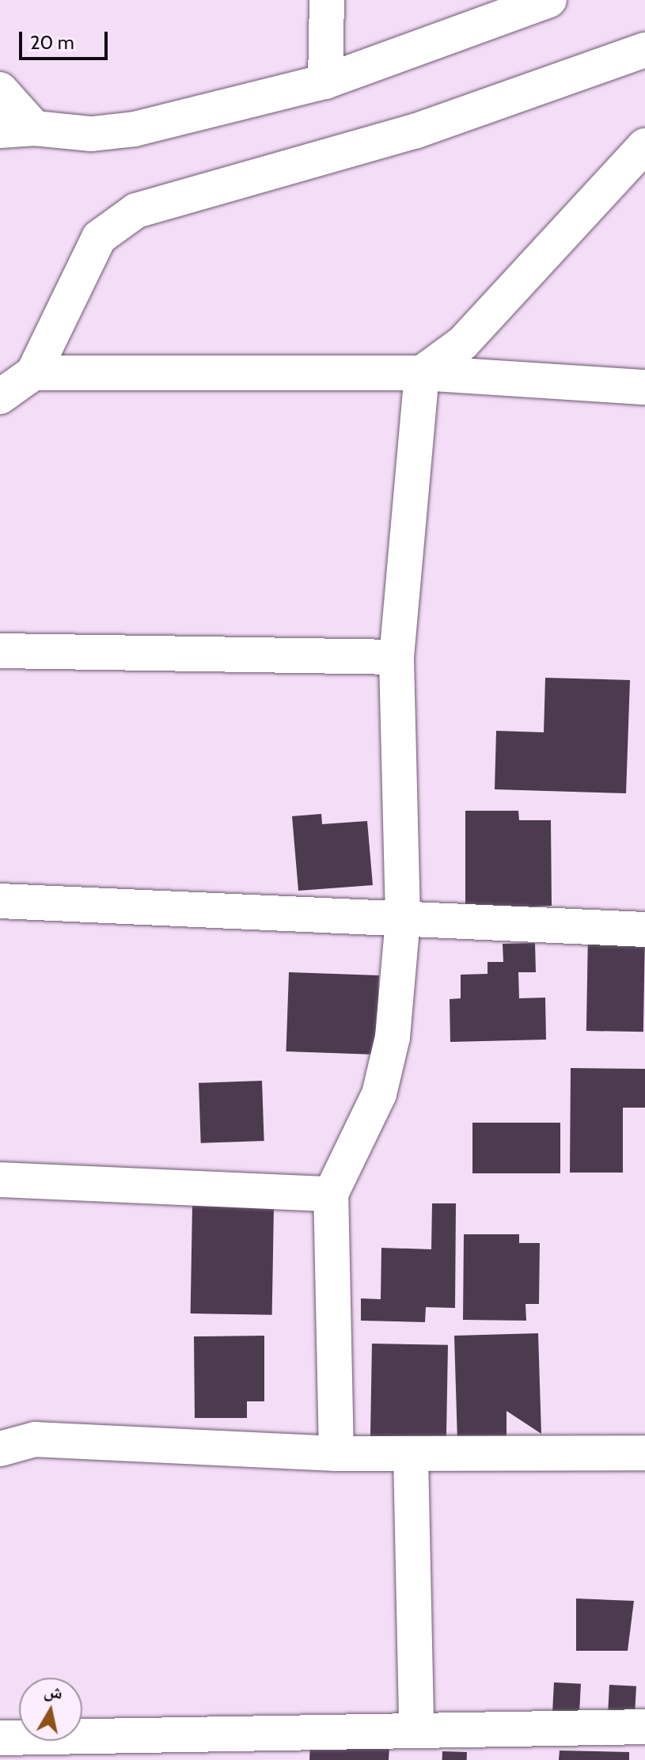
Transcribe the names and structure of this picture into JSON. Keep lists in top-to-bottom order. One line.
{"scale_bar":"20 m","north":"top"}
